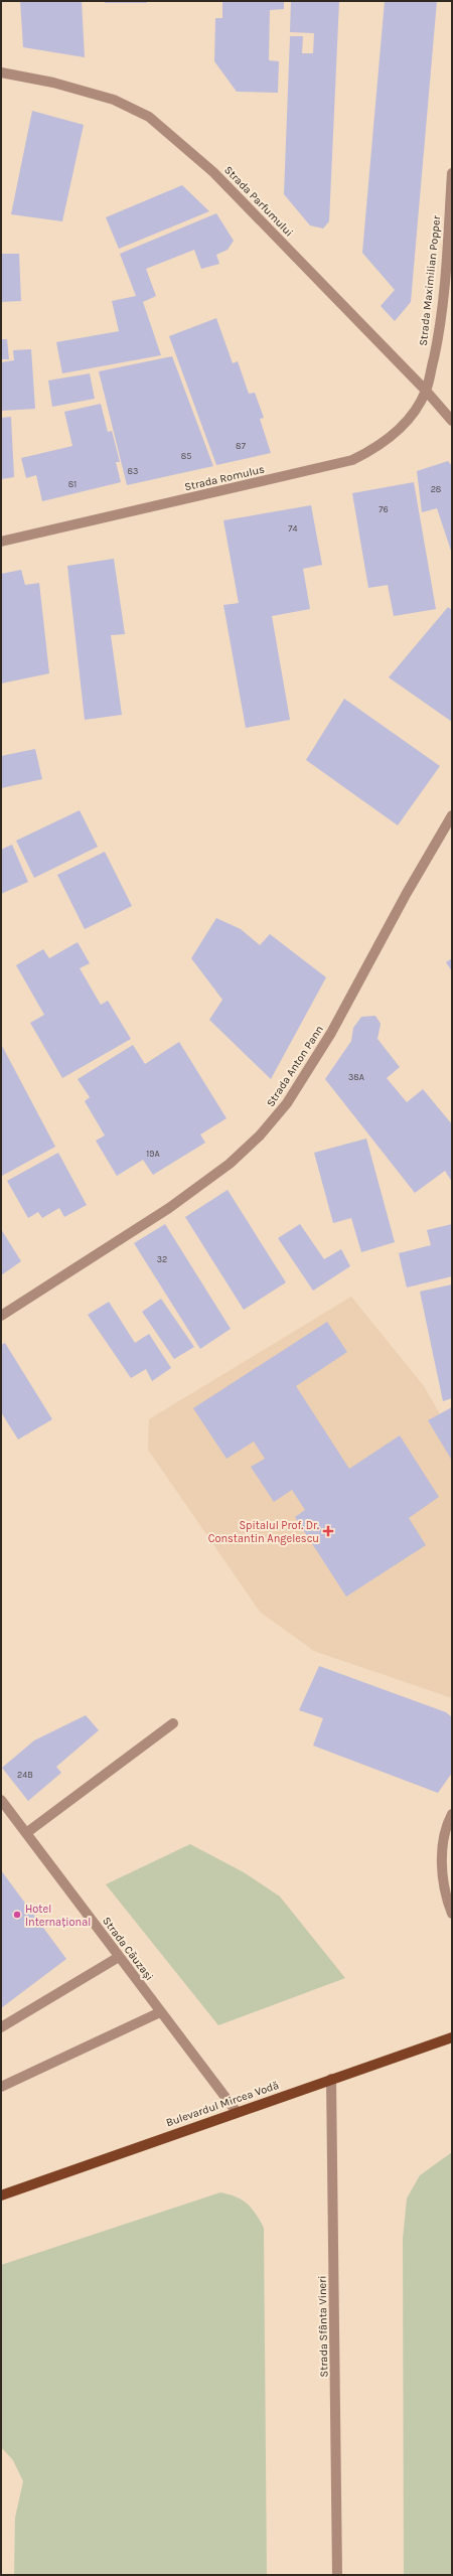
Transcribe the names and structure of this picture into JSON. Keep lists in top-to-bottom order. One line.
{"streets":{"main road":["Bulevardul Mircea Vodă"],"street":["Strada Parfumului","Strada Maximilian Popper","Strada Romulus","Strada Anton Pann","Strada Căuzași","Strada Sfânta Vineri"]},"crossings":[["Strada Parfumului","Strada Maximilian Popper"],["Strada Parfumului","Strada Romulus"],["Strada Maximilian Popper","Strada Romulus"],["Strada Căuzași","Bulevardul Mircea Vodă"],["Bulevardul Mircea Vodă","Strada Sfânta Vineri"]],"places":{"health":["Spitalul Prof. Dr. Constantin Angelescu"],"other":["Hotel Internațional"]},"house_numbers":["87","85","83","81","28","76","74","38A","19A","32","24B"]}
